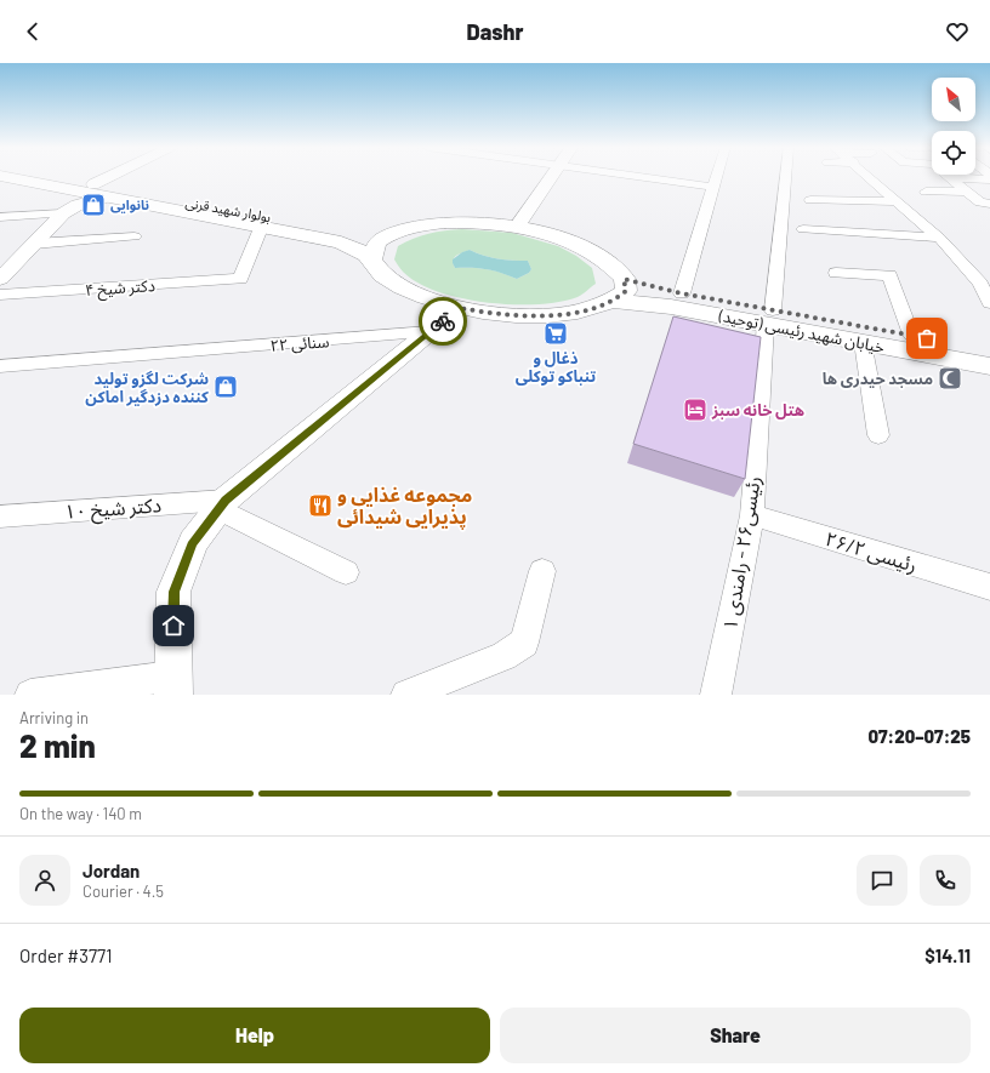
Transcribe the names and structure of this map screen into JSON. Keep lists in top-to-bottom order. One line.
{"streets":{"main road":["بولوار شهید قرنی","خیابان شهید رئیسی (توحید)"],"street":["دکتر شیخ ۴","سنائی ۲۲","دکتر شیخ ۱۰","رئیسی ۲۶/۲","رئیسی۲۶ - رامندی ۱"]},"crossings":[["بولوار شهید قرنی","دکتر شیخ ۴"],["خیابان شهید رئیسی (توحید)","رئیسی۲۶ - رامندی ۱"],["رئیسی ۲۶/۲","رئیسی۲۶ - رامندی ۱"]],"places":{"shop":["نانوایی","شرکت لگزو تولید کننده دزدگیر اماکن"],"supermarket":["ذغال و تنباکو توکلی"],"mosque":["مسجد حیدری ها"],"hotel":["هتل خانه سبز"],"restaurant":["مجموعه غذایی و پذیرایی شیدائی"]},"north":"top left","page":{"header":"Dashr","heading":["2 min","Arriving in","07:20–07:25"],"panel":["Jordan","Courier · 4.5","Order #3771","$14.11"],"bar":"On the way · 140 m","buttons":["Help","Share"]}}
